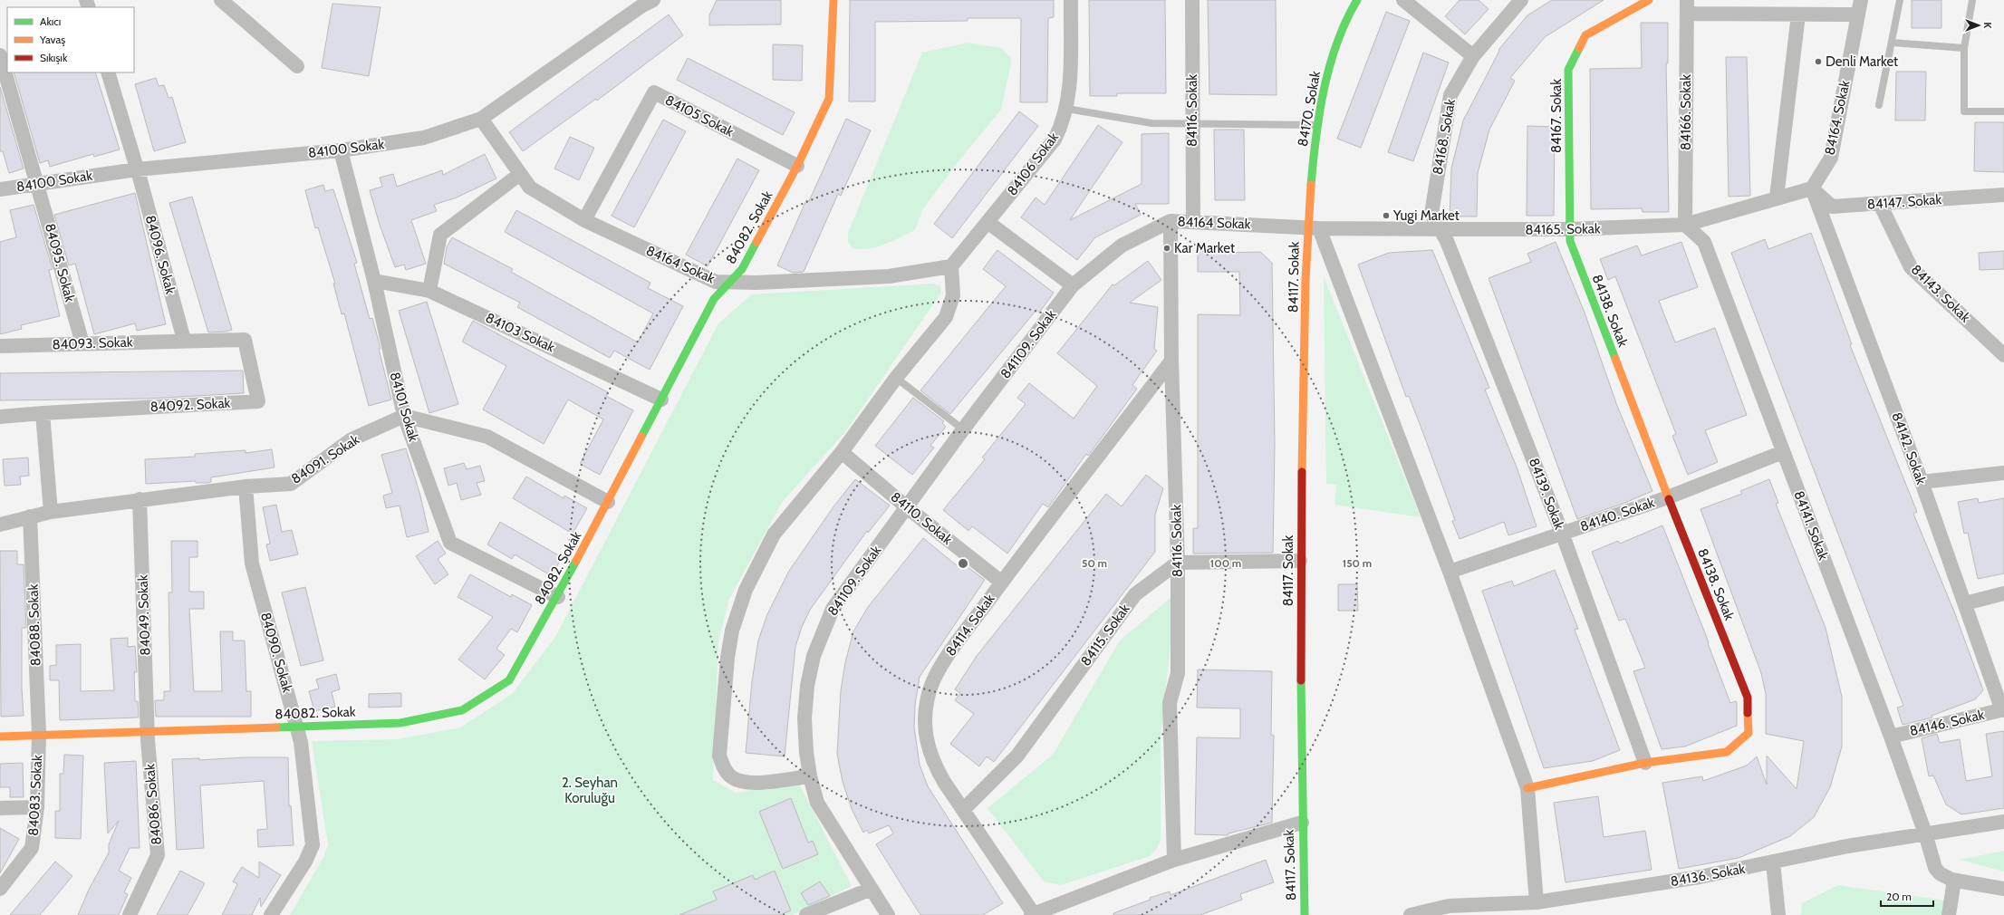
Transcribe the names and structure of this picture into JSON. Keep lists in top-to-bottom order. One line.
{"streets":{"street":["84170. Sokak","84116. Sokak","84166. Sokak","84105 Sokak","84167. Sokak","84164. Sokak","84168. Sokak","84100 Sokak","84106 Sokak","84147. Sokak","84164 Sokak","84082. Sokak","84165. Sokak","84096. Sokak","84095. Sokak","84117. Sokak","84143. Sokak","84138. Sokak","84103 Sokak","84093. Sokak","841109. Sokak","84092. Sokak","84101 Sokak","84142. Sokak","84091. Sokak","84139. Sokak","84140. Sokak","84110. Sokak","84141. Sokak","84049. Sokak","84088. Sokak","84114. Sokak","84115. Sokak","84090. Sokak","84146. Sokak","84083. Sokak","84086. Sokak","84136. Sokak"]},"crossings":[["84170. Sokak","84164 Sokak"],["84170. Sokak","84165. Sokak"],["84170. Sokak","84117. Sokak"],["84116. Sokak","84164 Sokak"],["84116. Sokak","84114. Sokak"],["84116. Sokak","84115. Sokak"],["84166. Sokak","84165. Sokak"],["84166. Sokak","84141. Sokak"],["84105 Sokak","84164 Sokak"],["84105 Sokak","84082. Sokak"],["84167. Sokak","84165. Sokak"],["84167. Sokak","84138. Sokak"],["84164. Sokak","84147. Sokak"],["84164. Sokak","84165. Sokak"],["84164. Sokak","84142. Sokak"],["84168. Sokak","84165. Sokak"],["84168. Sokak","84139. Sokak"],["84100 Sokak","84164 Sokak"],["84100 Sokak","84096. Sokak"],["84100 Sokak","84095. Sokak"],["84100 Sokak","84101 Sokak"],["84106 Sokak","84164 Sokak"],["84147. Sokak","84165. Sokak"],["84147. Sokak","84143. Sokak"],["84147. Sokak","84142. Sokak"],["84164 Sokak","84082. Sokak"],["84164 Sokak","84165. Sokak"],["84164 Sokak","84117. Sokak"],["84164 Sokak","841109. Sokak"],["84082. Sokak","84103 Sokak"],["84082. Sokak","84101 Sokak"],["84082. Sokak","84049. Sokak"],["84082. Sokak","84088. Sokak"],["84082. Sokak","84090. Sokak"],["84082. Sokak","84083. Sokak"],["84082. Sokak","84086. Sokak"],["84165. Sokak","84117. Sokak"],["84165. Sokak","84138. Sokak"],["84165. Sokak","84142. Sokak"],["84165. Sokak","84139. Sokak"],["84165. Sokak","84141. Sokak"],["84096. Sokak","84093. Sokak"],["84096. Sokak","84092. Sokak"],["84095. Sokak","84093. Sokak"],["84138. Sokak","84139. Sokak"],["84138. Sokak","84140. Sokak"],["84103 Sokak","84101 Sokak"],["84093. Sokak","84092. Sokak"],["841109. Sokak","84110. Sokak"],["84101 Sokak","84091. Sokak"],["84142. Sokak","84146. Sokak"],["84091. Sokak","84049. Sokak"],["84091. Sokak","84088. Sokak"],["84091. Sokak","84090. Sokak"],["84139. Sokak","84140. Sokak"],["84140. Sokak","84141. Sokak"],["84110. Sokak","84114. Sokak"],["84141. Sokak","84146. Sokak"],["84141. Sokak","84136. Sokak"],["84049. Sokak","84086. Sokak"],["84088. Sokak","84083. Sokak"],["84114. Sokak","84115. Sokak"]],"parks":["2. Seyhan Koruluğu"],"places":["Denli Market","Yugi Market","Kar Market"],"legend":["Akıcı","Yavaş","Sıkışık"],"scale_bar":"20 m","north":"right","rings":["50 m","100 m","150 m"]}
